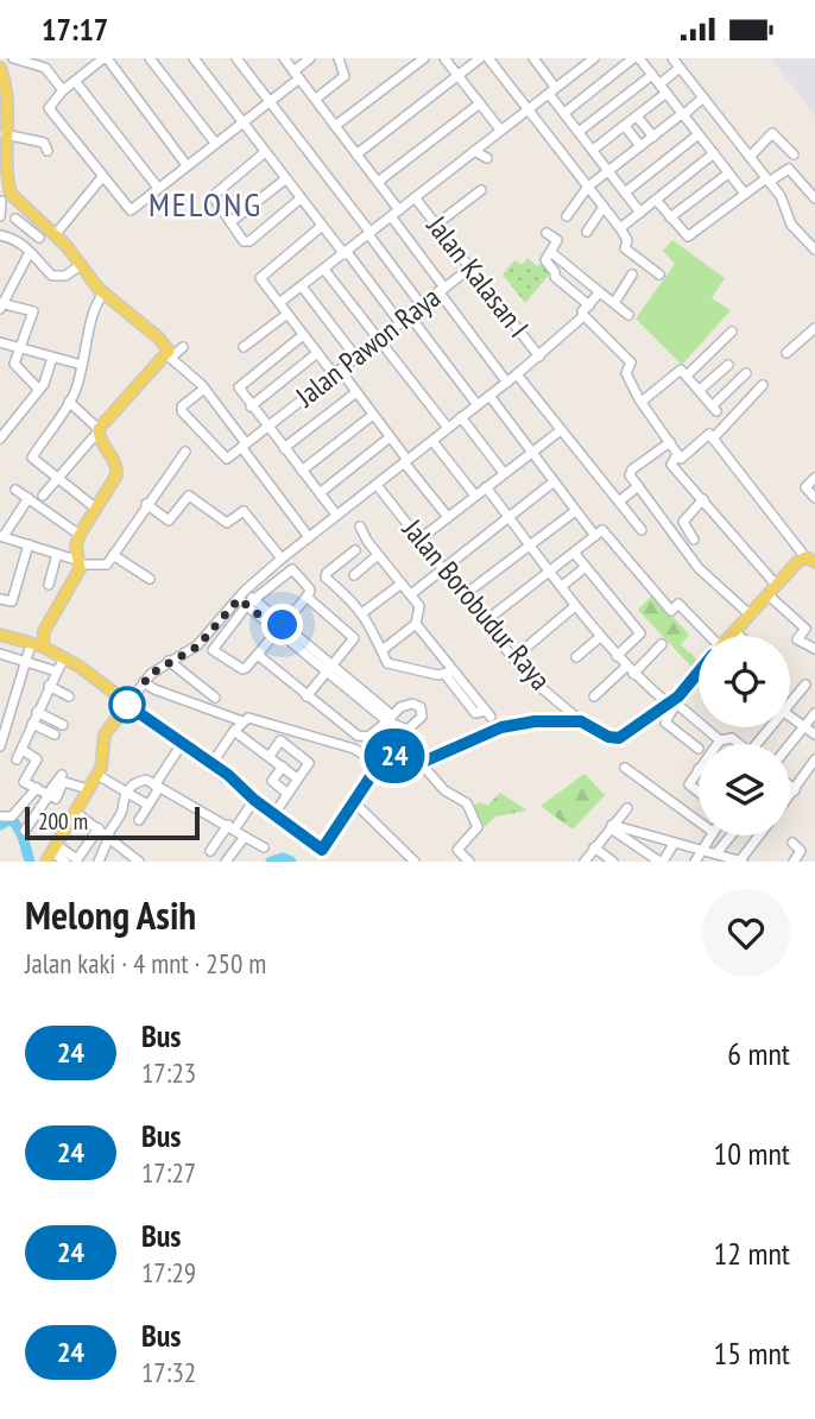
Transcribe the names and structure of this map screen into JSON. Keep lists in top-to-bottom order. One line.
{"streets":{"street":["Jalan Kalasan I","Jalan Pawon Raya","Jalan Borobudur Raya"]},"crossings":[["Jalan Kalasan I","Jalan Pawon Raya"]],"districts":["MELONG"],"lines":["bus line 24"],"scale_bar":"200 m","page":{"status":"17:17","on_map":"24","scale":"200 m","heading":["Melong Asih","Jalan kaki · 4 mnt · 250 m"],"list":[{"mark":"24","name":"Bus","note":"17:23","value":"6 mnt"},{"mark":"24","name":"Bus","note":"17:27","value":"10 mnt"},{"mark":"24","name":"Bus","note":"17:29","value":"12 mnt"},{"mark":"24","name":"Bus","note":"17:32","value":"15 mnt"}]}}
